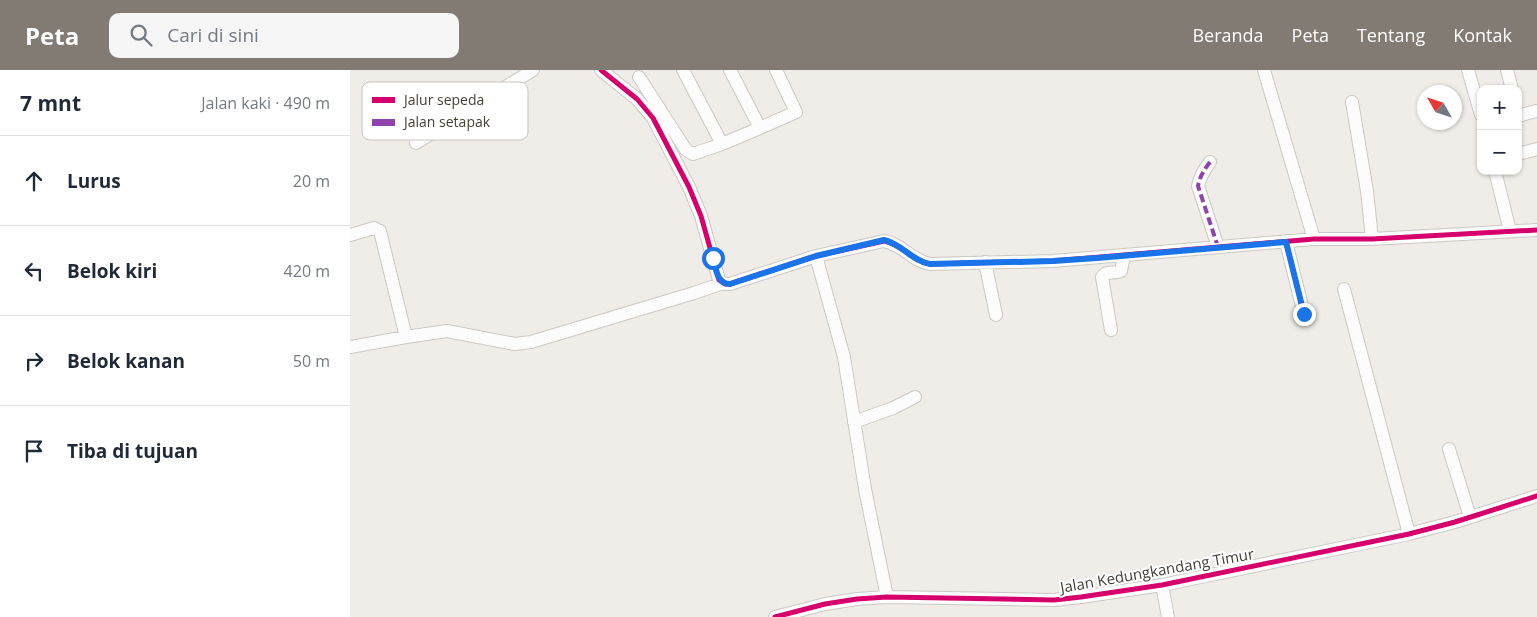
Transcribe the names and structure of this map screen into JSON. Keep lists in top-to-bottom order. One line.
{"streets":{"street":["Jalan Kedungkandang Timur"]},"legend":["Jalur sepeda","Jalan setapak"],"north":"top left","page":{"header":"Peta","search":"Cari di sini","nav":["Beranda","Peta","Tentang","Kontak"],"heading":["7 mnt","Jalan kaki · 490 m"],"map_buttons":["+","−"],"list":[["Lurus","20 m"],["Belok kiri","420 m"],["Belok kanan","50 m"],"Tiba di tujuan"]}}
